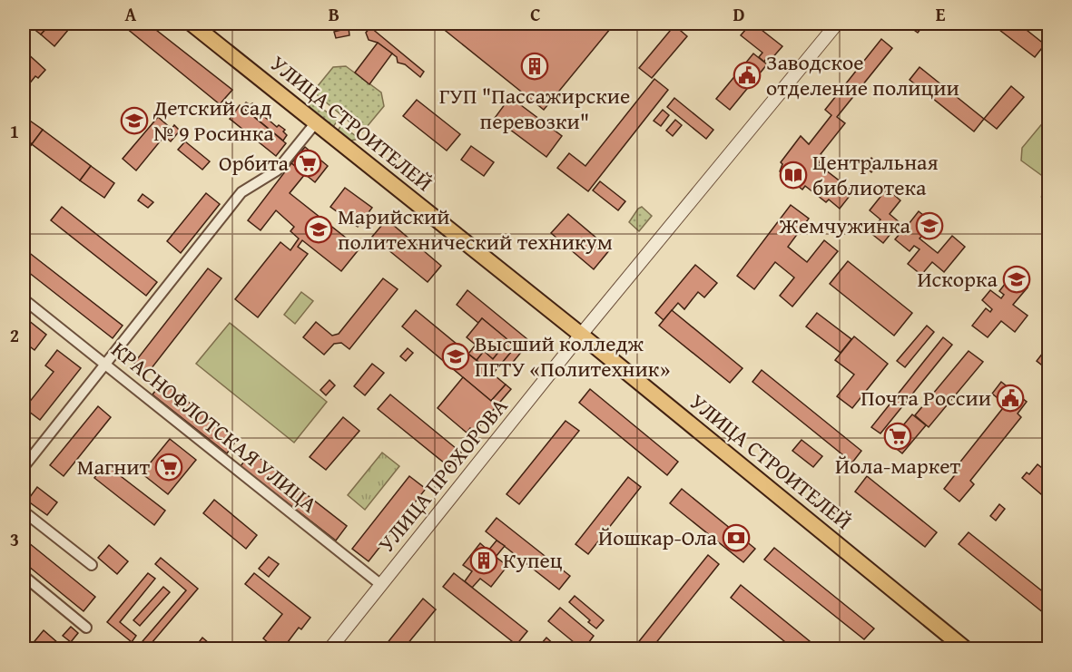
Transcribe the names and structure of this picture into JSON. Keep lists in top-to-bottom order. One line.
{"streets":{"main road":["УЛИЦА СТРОИТЕЛЕЙ"],"street":["КРАСНОФЛОТСКАЯ УЛИЦА","УЛИЦА ПРОХОРОВА"]},"crossings":[["УЛИЦА СТРОИТЕЛЕЙ","УЛИЦА ПРОХОРОВА"],["КРАСНОФЛОТСКАЯ УЛИЦА","УЛИЦА ПРОХОРОВА"]],"places":{"building":["ГУП \"Пассажирские перевозки\"","Купец"],"public building":["Заводское отделение полиции","Почта России"],"school or university":["Детский сад № 9 Росинка","Жемчужинка","Марийский политехнический техникум","Искорка","Высший колледж ПГТУ «Политехник»"],"supermarket":["Орбита","Йола-маркет","Магнит"],"library":["Центральная библиотека"],"bank":["Йошкар-Ола"]},"grid":{"columns":["A","B","C","D","E"],"rows":["1","2","3"]}}
